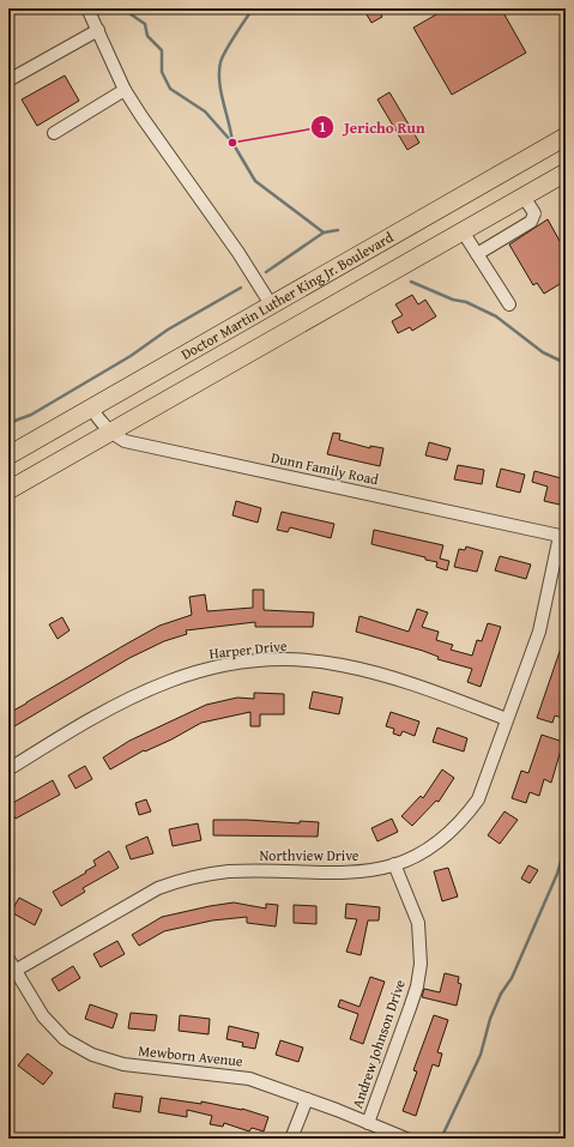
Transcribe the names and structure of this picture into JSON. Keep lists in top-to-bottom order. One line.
{"streets":{"highway":["Doctor Martin Luther King Jr. Boulevard"],"street":["Dunn Family Road","Harper Drive","Northview Drive","Andrew Johnson Drive","Mewborn Avenue"]},"crossings":[["Doctor Martin Luther King Jr. Boulevard","Dunn Family Road"],["Dunn Family Road","Northview Drive"],["Harper Drive","Northview Drive"],["Northview Drive","Andrew Johnson Drive"],["Northview Drive","Mewborn Avenue"],["Andrew Johnson Drive","Mewborn Avenue"]],"places":["Jericho Run"]}
